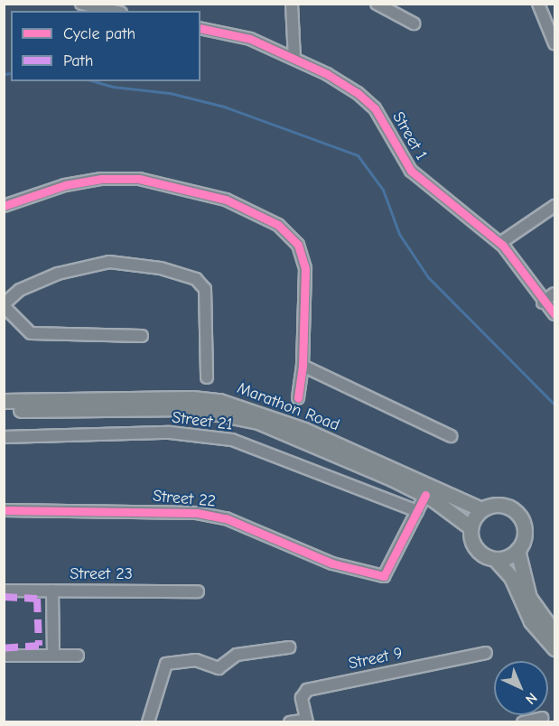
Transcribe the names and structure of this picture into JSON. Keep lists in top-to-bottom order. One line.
{"streets":{"main road":["Marathon Road"],"street":["Street 1","Street 21","Street 22","Street 23","Street 9"]},"crossings":[["Street 21","Street 22"]],"legend":["Cycle path","Path"],"north":"bottom right"}
